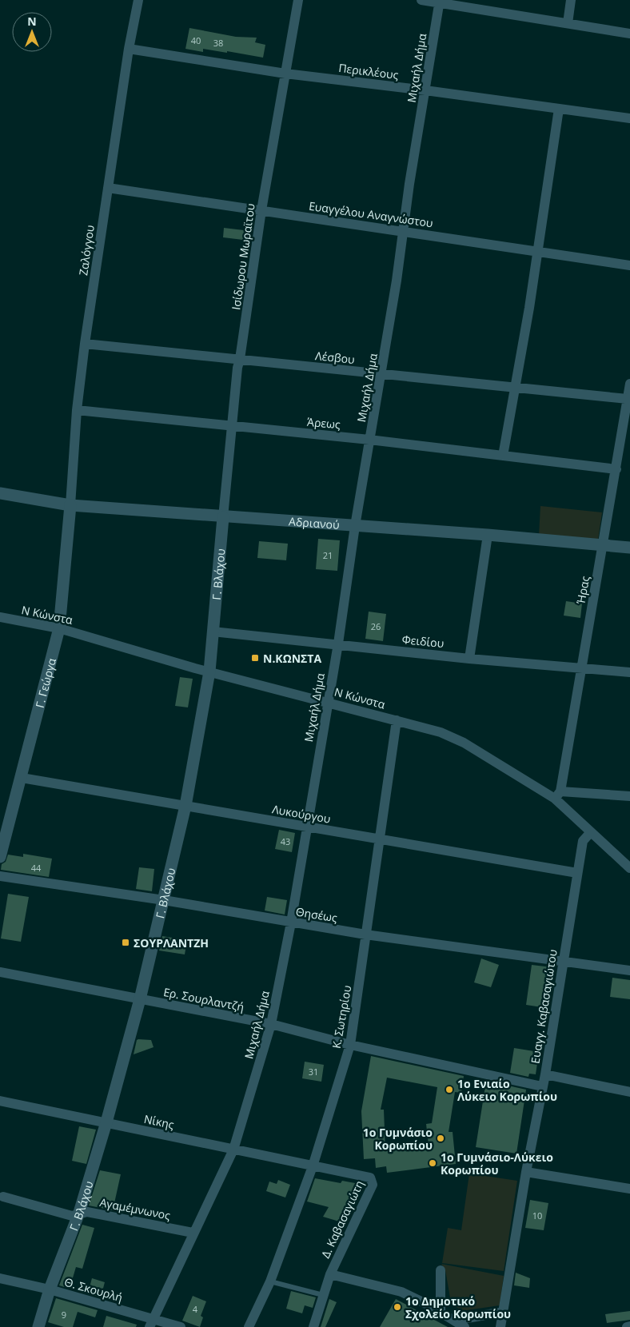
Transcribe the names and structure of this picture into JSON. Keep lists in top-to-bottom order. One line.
{"streets":{"street":["Μιχαήλ Δήμα","Περικλέους","Ευαγγέλου Αναγνώστου","Ζαλόγγου","Ισίδωρου Μωραϊτου","Λέσβου","Άρεως","Αδριανού","Γ. Βλάχου","Ήρας","Ν Κώνστα","Φειδίου","Γ. Γεώργα","Λυκούργου","Θησέως","Ερ. Σουρλαντζή","Ευαγγ. Καβασαγιώτου","Κ. Σωτηρίου","Νίκης","Αγαμέμνωνος","Δ. Καβασαγιώτη","Θ. Σκουρλή"]},"crossings":[["Μιχαήλ Δήμα","Περικλέους"],["Μιχαήλ Δήμα","Ευαγγέλου Αναγνώστου"],["Μιχαήλ Δήμα","Λέσβου"],["Μιχαήλ Δήμα","Άρεως"],["Μιχαήλ Δήμα","Αδριανού"],["Μιχαήλ Δήμα","Ν Κώνστα"],["Μιχαήλ Δήμα","Φειδίου"],["Μιχαήλ Δήμα","Λυκούργου"],["Μιχαήλ Δήμα","Θησέως"],["Μιχαήλ Δήμα","Ερ. Σουρλαντζή"],["Μιχαήλ Δήμα","Νίκης"],["Μιχαήλ Δήμα","Αγαμέμνωνος"],["Μιχαήλ Δήμα","Θ. Σκουρλή"],["Περικλέους","Ζαλόγγου"],["Περικλέους","Ισίδωρου Μωραϊτου"],["Ευαγγέλου Αναγνώστου","Ζαλόγγου"],["Ευαγγέλου Αναγνώστου","Ισίδωρου Μωραϊτου"],["Ζαλόγγου","Λέσβου"],["Ζαλόγγου","Άρεως"],["Ζαλόγγου","Αδριανού"],["Ζαλόγγου","Γ. Γεώργα"],["Ισίδωρου Μωραϊτου","Λέσβου"],["Ισίδωρου Μωραϊτου","Άρεως"],["Ισίδωρου Μωραϊτου","Αδριανού"],["Ισίδωρου Μωραϊτου","Γ. Βλάχου"],["Λέσβου","Ήρας"],["Άρεως","Ήρας"],["Αδριανού","Γ. Βλάχου"],["Αδριανού","Ήρας"],["Αδριανού","Γ. Γεώργα"],["Γ. Βλάχου","Ν Κώνστα"],["Γ. Βλάχου","Φειδίου"],["Γ. Βλάχου","Λυκούργου"],["Γ. Βλάχου","Θησέως"],["Γ. Βλάχου","Ερ. Σουρλαντζή"],["Γ. Βλάχου","Νίκης"],["Γ. Βλάχου","Αγαμέμνωνος"],["Γ. Βλάχου","Θ. Σκουρλή"],["Ήρας","Ν Κώνστα"],["Ήρας","Φειδίου"],["Ν Κώνστα","Γ. Γεώργα"],["Ν Κώνστα","Ευαγγ. Καβασαγιώτου"],["Ν Κώνστα","Κ. Σωτηρίου"],["Γ. Γεώργα","Λυκούργου"],["Λυκούργου","Ευαγγ. Καβασαγιώτου"],["Λυκούργου","Κ. Σωτηρίου"],["Θησέως","Ευαγγ. Καβασαγιώτου"],["Θησέως","Κ. Σωτηρίου"],["Ερ. Σουρλαντζή","Ευαγγ. Καβασαγιώτου"],["Ερ. Σουρλαντζή","Κ. Σωτηρίου"],["Κ. Σωτηρίου","Νίκης"],["Κ. Σωτηρίου","Δ. Καβασαγιώτη"],["Νίκης","Δ. Καβασαγιώτη"]],"places":{"transit":["Ν.ΚΩΝΣΤΑ","ΣΟΥΡΛΑΝΤΖΗ"],"other":["1ο Ενιαίο Λύκειο Κορωπίου","1ο Γυμνάσιο Κορωπίου","1ο Γυμνάσιο-Λύκειο Κορωπίου","1ο Δημοτικό Σχολείο Κορωπίου"]},"house_numbers":["40","38","21","26","43","44","31","10","4","9"],"north":"top"}
